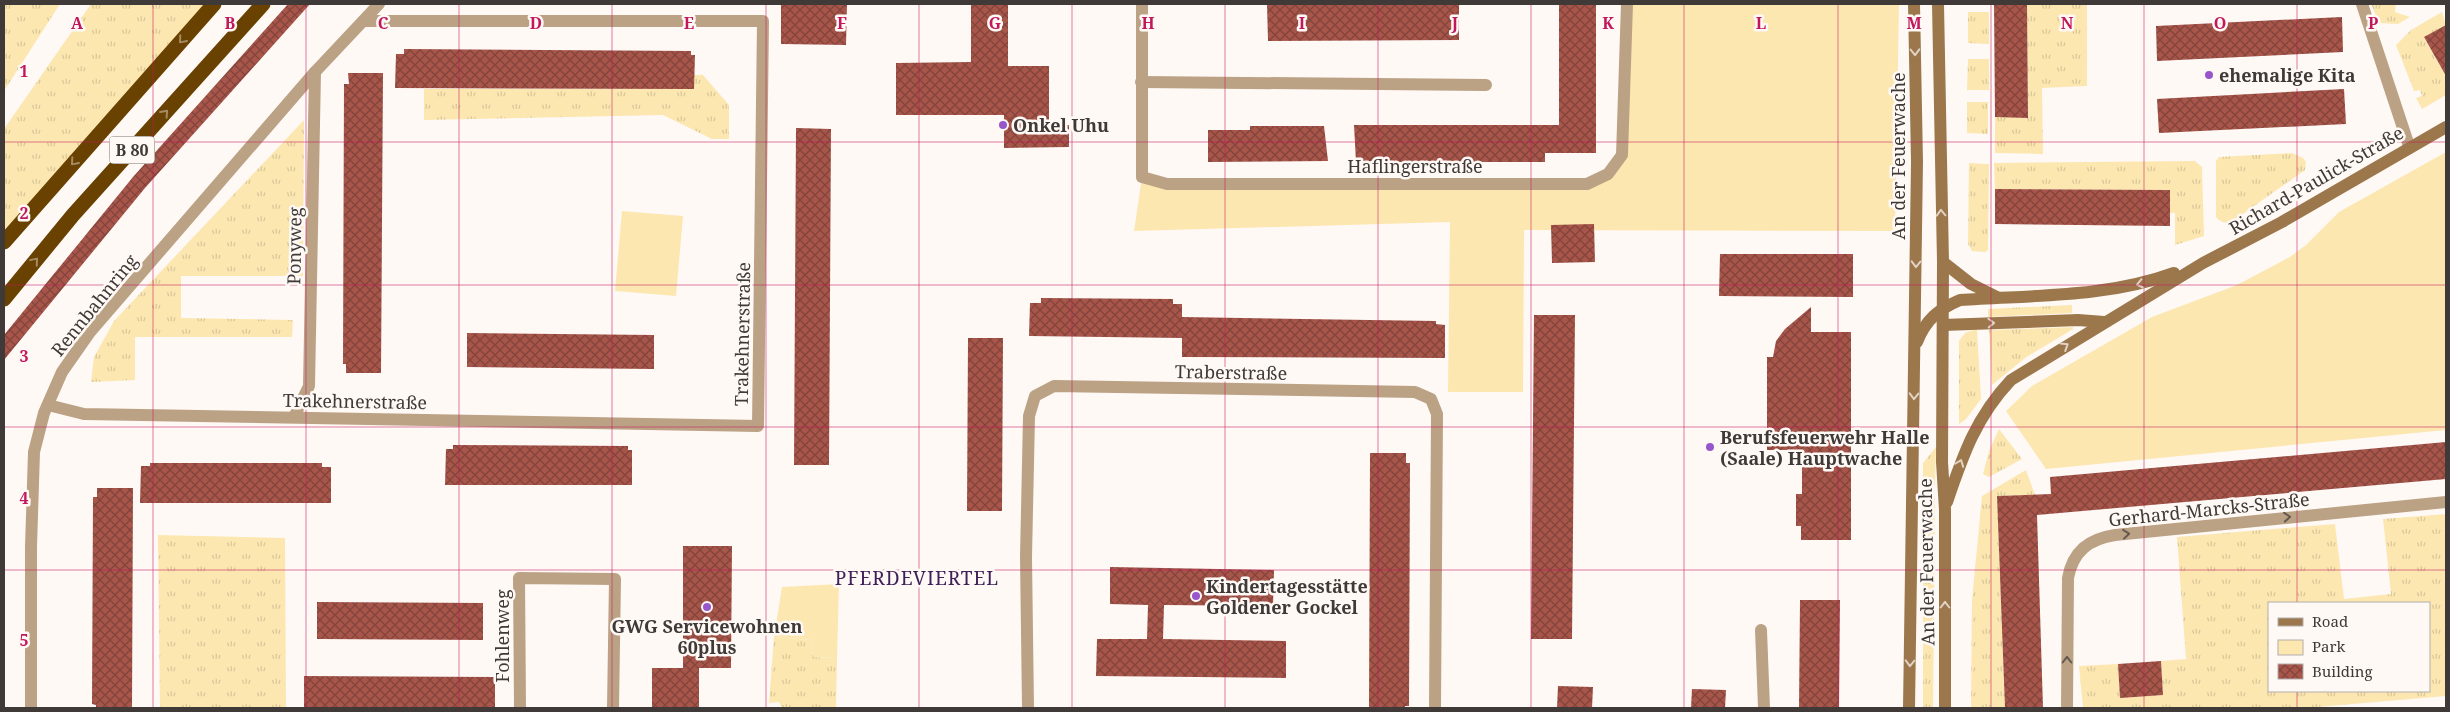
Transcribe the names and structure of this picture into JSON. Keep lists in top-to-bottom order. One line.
{"streets":{"highway":["B 80"],"street":["An der Feuerwache","Haflingerstraße","Richard-Paulick-Straße","Ponyweg","Rennbahnring","Trakehnerstraße","Traberstraße","Gerhard-Marcks-Straße","Fohlenweg"]},"crossings":[["An der Feuerwache","Richard-Paulick-Straße"],["Ponyweg","Rennbahnring"],["Ponyweg","Trakehnerstraße"],["Rennbahnring","Trakehnerstraße"]],"one_way":["Gerhard-Marcks-Straße"],"districts":["PFERDEVIERTEL"],"places":["ehemalige Kita","Onkel Uhu","Berufsfeuerwehr Halle (Saale) Hauptwache","Kindertagesstätte Goldener Gockel","GWG Servicewohnen 60plus"],"legend":["Road","Park","Building"],"grid":{"columns":["A","B","C","D","E","F","G","H","I","J","K","L","M","N","O","P"],"rows":["1","2","3","4","5"]}}
